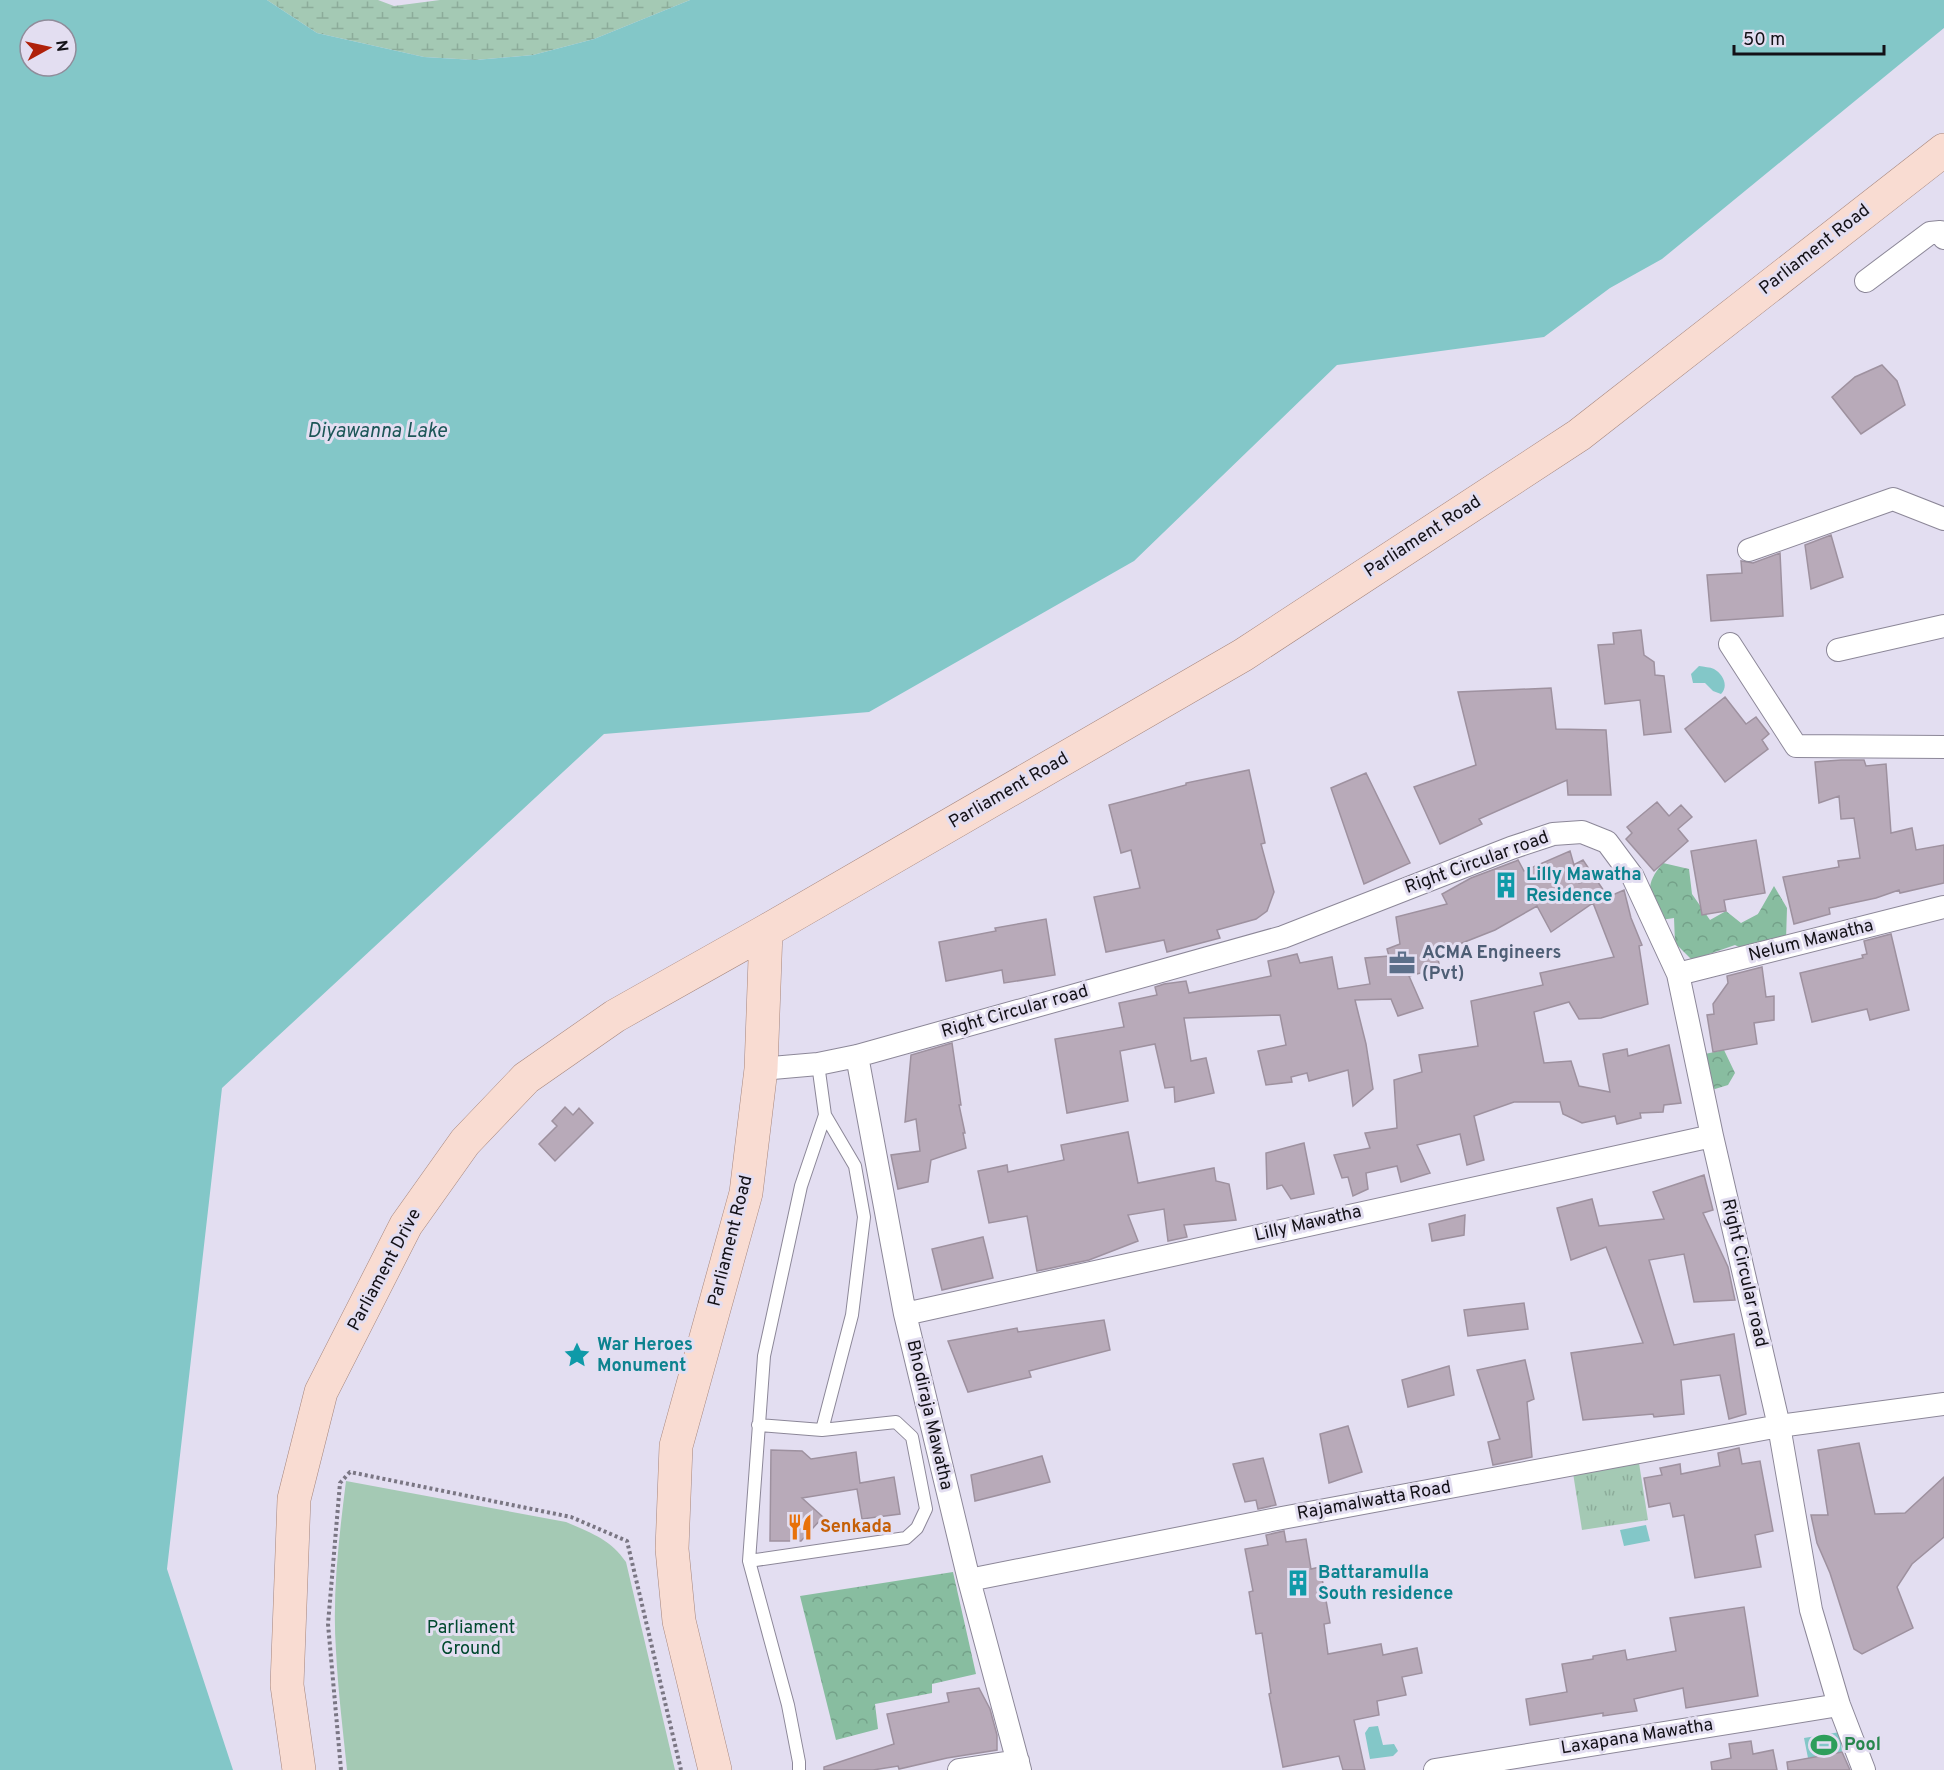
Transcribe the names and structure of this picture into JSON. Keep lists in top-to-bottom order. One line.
{"streets":{"main road":["Parliament Road","Parliament Drive"],"street":["Right Circular road","Nelum Mawatha","Lilly Mawatha","Bhodiraja Mawatha","Rajamalwatta Road","Laxapana Mawatha"]},"crossings":[["Parliament Road","Right Circular road"],["Parliament Road","Parliament Drive"],["Right Circular road","Nelum Mawatha"],["Right Circular road","Lilly Mawatha"],["Right Circular road","Bhodiraja Mawatha"],["Right Circular road","Rajamalwatta Road"],["Right Circular road","Laxapana Mawatha"],["Lilly Mawatha","Bhodiraja Mawatha"],["Bhodiraja Mawatha","Rajamalwatta Road"]],"water":["Diyawanna Lake"],"parks":["Parliament Ground"],"places":{"building":["Lilly Mawatha Residence","Battaramulla South residence"],"office":["ACMA Engineers (Pvt)"],"place":["War Heroes Monument"],"restaurant":["Senkada"],"sports":["Pool"]},"scale_bar":"50 m","north":"right"}
